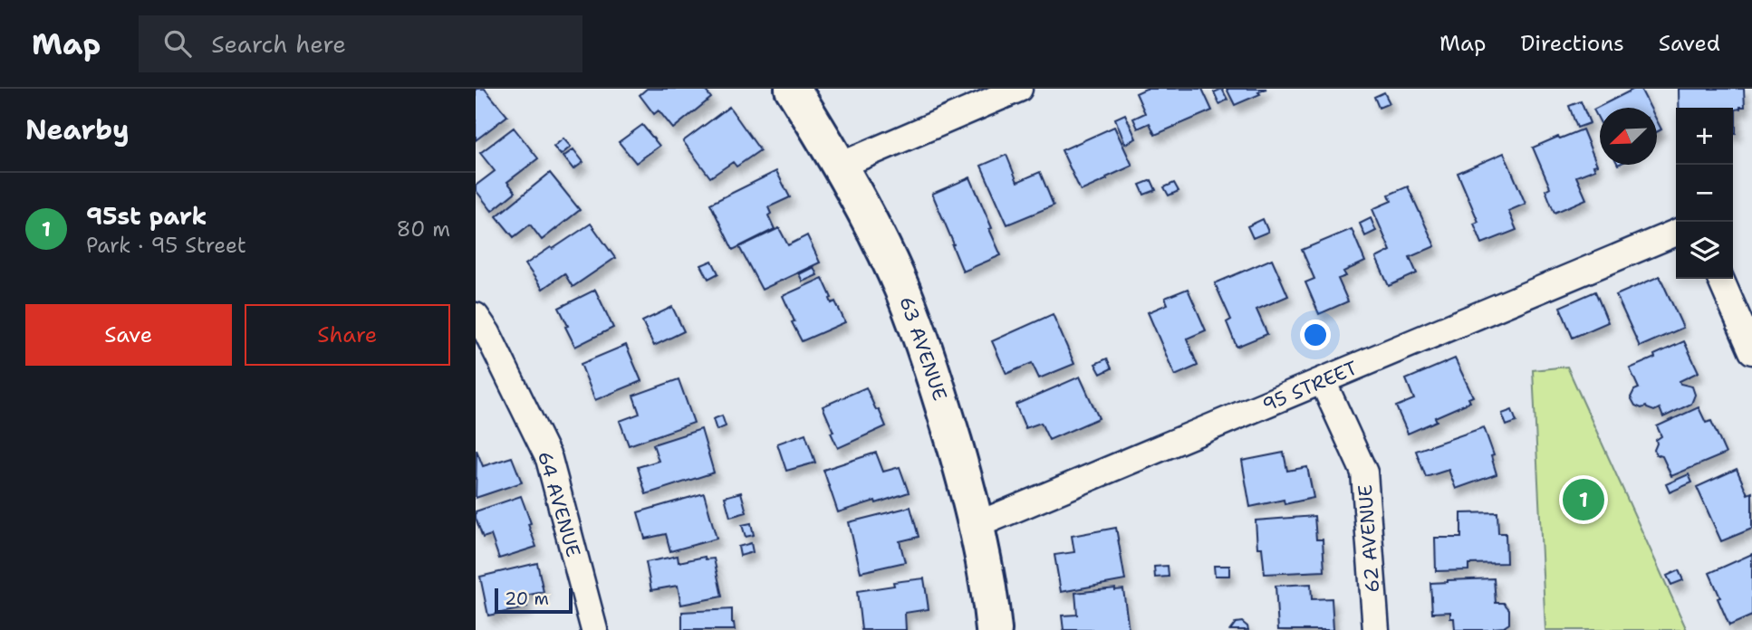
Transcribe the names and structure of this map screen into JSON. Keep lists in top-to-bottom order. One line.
{"streets":{"street":["63 AVENUE","95 STREET","64 AVENUE","62 AVENUE"]},"crossings":[["63 AVENUE","95 STREET"],["95 STREET","62 AVENUE"]],"scale_bar":"20 m","north":"bottom left","page":{"header":"Map","search":"Search here","nav":["Map","Directions","Saved"],"heading":"Nearby","map_buttons":["+","−"],"list":[{"mark":"1","name":"95st park","note":"Park · 95 Street","value":"80 m"}],"buttons":["Save","Share"],"pins":"1","scale":"20 m"}}
